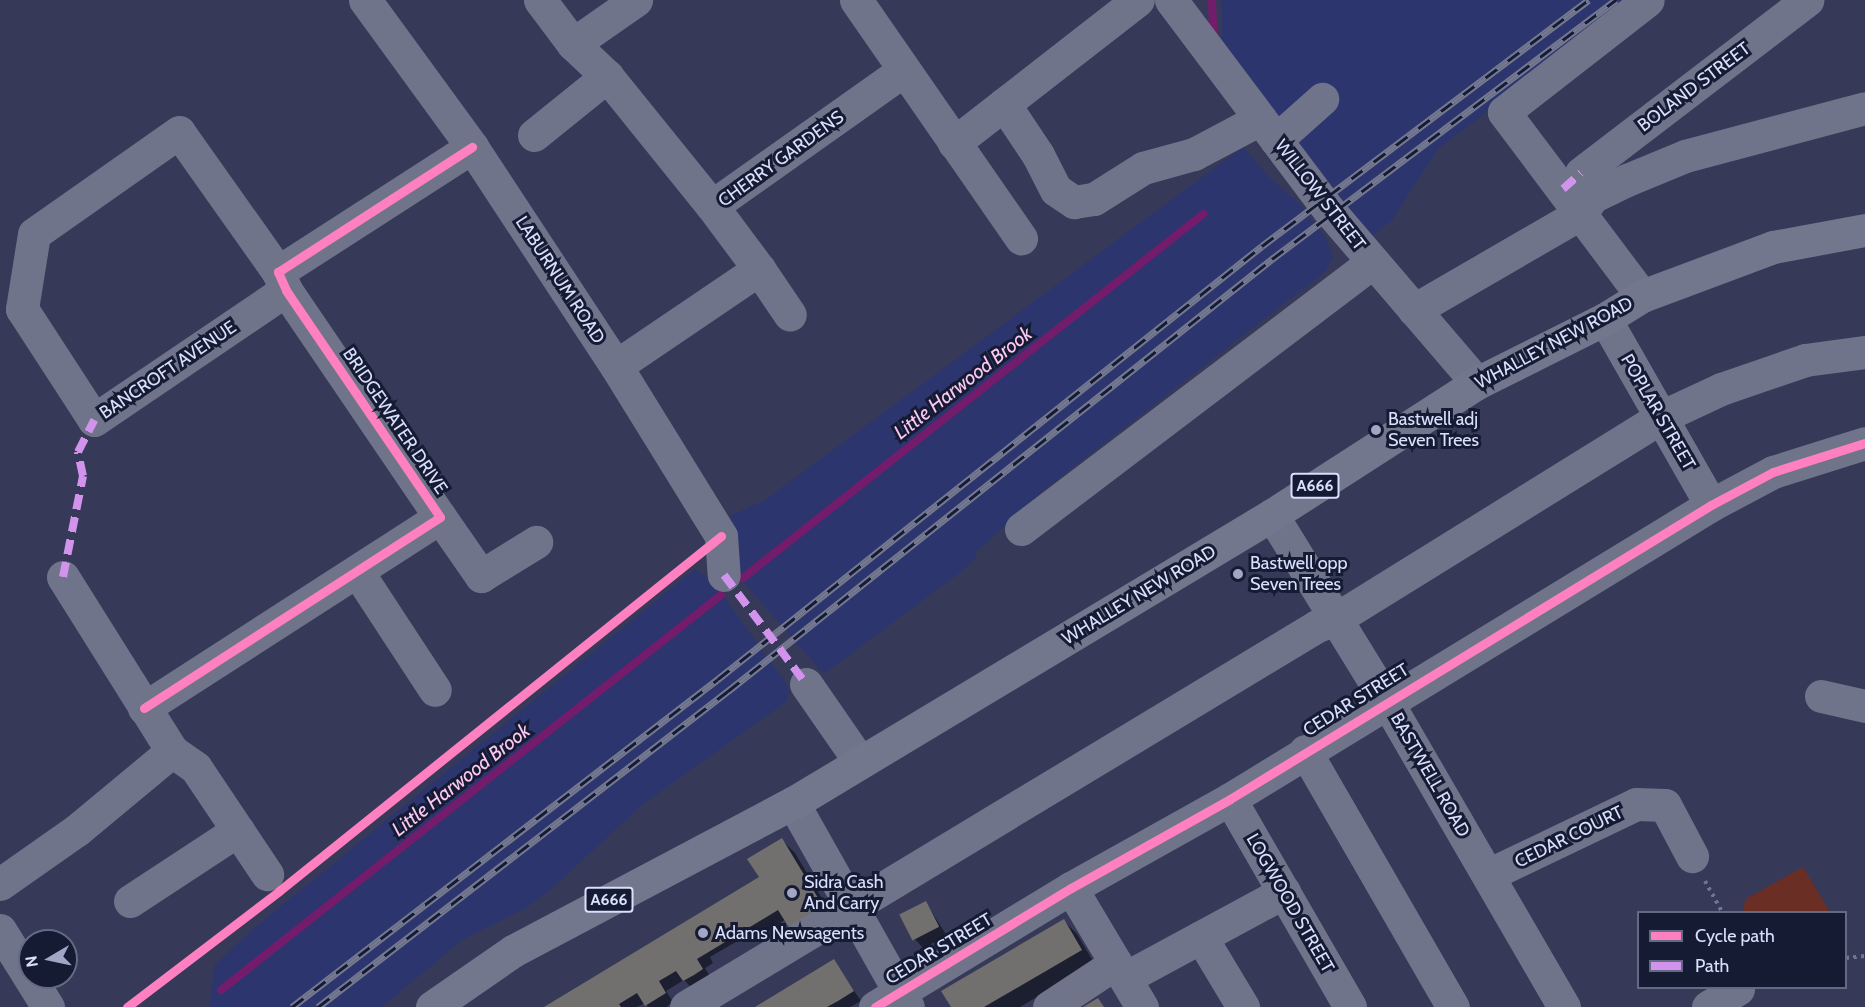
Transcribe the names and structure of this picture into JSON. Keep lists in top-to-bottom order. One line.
{"streets":{"highway":["WHALLEY NEW ROAD","A666"],"street":["BOLAND STREET","CHERRY GARDENS","WILLOW STREET","LABURNUM ROAD","BANCROFT AVENUE","POPLAR STREET","BRIDGEWATER DRIVE","CEDAR STREET","BASTWELL ROAD","CEDAR COURT","LOGWOOD STREET"]},"crossings":[["WILLOW STREET","WHALLEY NEW ROAD"],["WHALLEY NEW ROAD","POPLAR STREET"],["WHALLEY NEW ROAD","BASTWELL ROAD"],["BANCROFT AVENUE","BRIDGEWATER DRIVE"],["POPLAR STREET","CEDAR STREET"],["CEDAR STREET","BASTWELL ROAD"],["CEDAR STREET","LOGWOOD STREET"],["BASTWELL ROAD","CEDAR COURT"]],"water":["Little Harwood Brook"],"places":["Bastwell adj Seven Trees","Bastwell opp Seven Trees","Sidra Cash And Carry","Adams Newsagents"],"legend":["Cycle path","Path"],"north":"left"}
